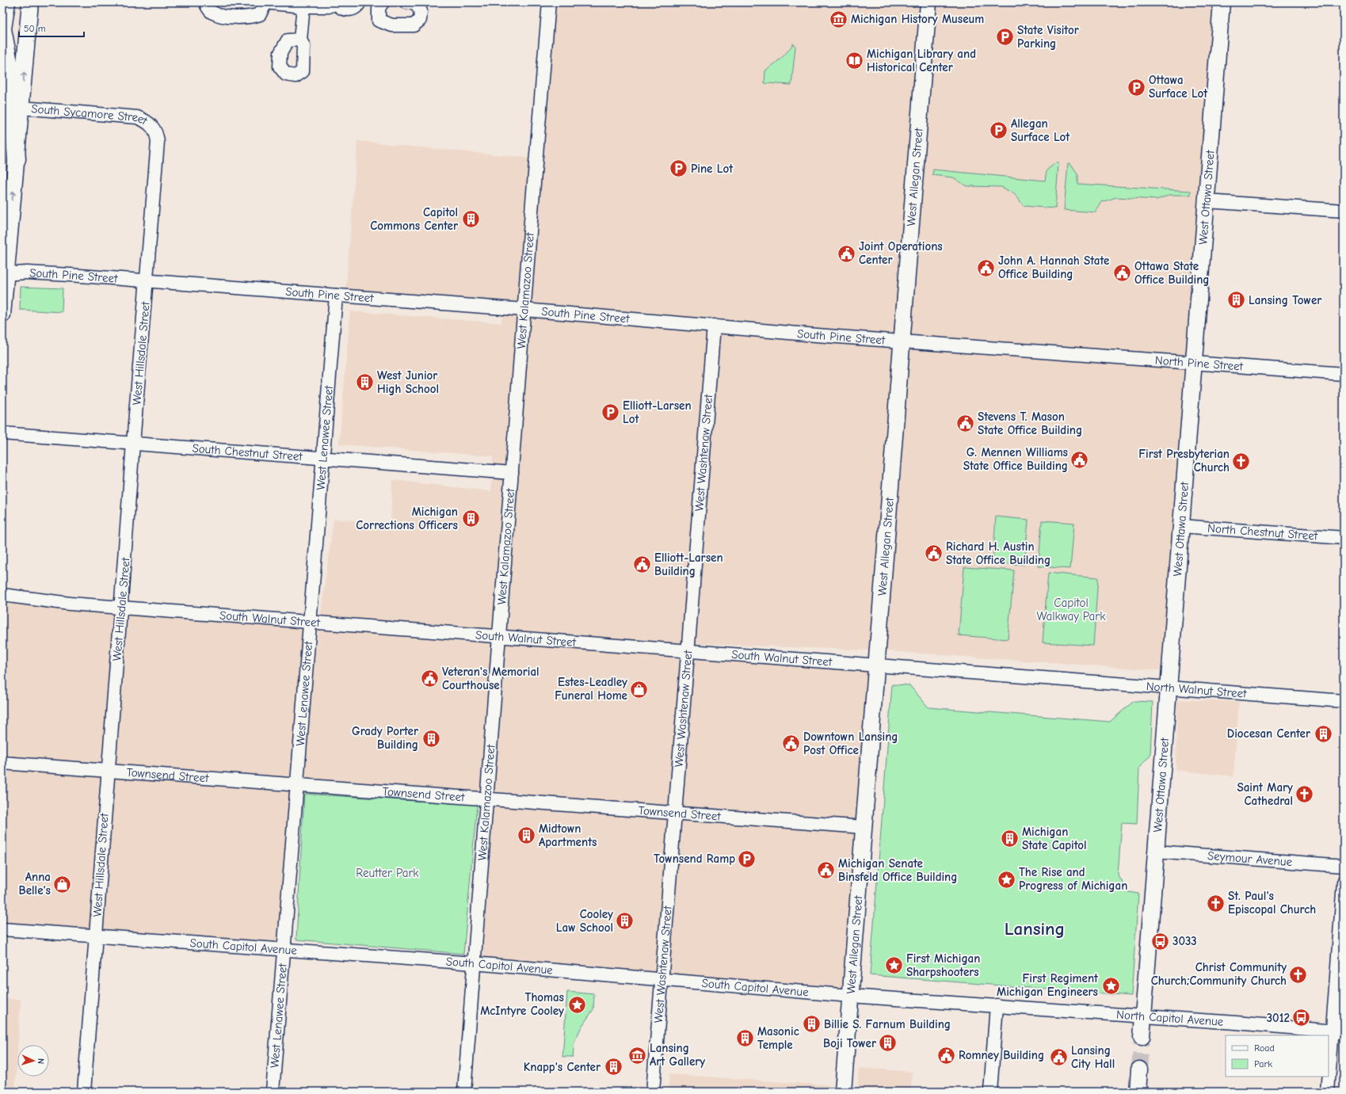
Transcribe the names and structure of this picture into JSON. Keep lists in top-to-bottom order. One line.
{"streets":{"main road":["West Allegan Street","West Ottawa Street"],"street":["South Sycamore Street","South Pine Street","West Kalamazoo Street","West Hillsdale Street","North Pine Street","West Lenawee Street","South Chestnut Street","West Washtenaw Street","North Chestnut Street","South Walnut Street","North Walnut Street","Townsend Street","Seymour Avenue","South Capitol Avenue","North Capitol Avenue"]},"crossings":[["South Sycamore Street","West Hillsdale Street"],["West Allegan Street","South Pine Street"],["West Allegan Street","South Walnut Street"],["West Allegan Street","Townsend Street"],["West Allegan Street","South Capitol Avenue"],["West Ottawa Street","North Pine Street"],["West Ottawa Street","North Chestnut Street"],["West Ottawa Street","North Walnut Street"],["West Ottawa Street","Seymour Avenue"],["West Ottawa Street","North Capitol Avenue"],["South Pine Street","West Kalamazoo Street"],["South Pine Street","West Hillsdale Street"],["South Pine Street","North Pine Street"],["South Pine Street","West Lenawee Street"],["South Pine Street","West Washtenaw Street"],["West Kalamazoo Street","South Chestnut Street"],["West Kalamazoo Street","South Walnut Street"],["West Kalamazoo Street","Townsend Street"],["West Kalamazoo Street","South Capitol Avenue"],["West Hillsdale Street","South Chestnut Street"],["West Hillsdale Street","South Walnut Street"],["West Hillsdale Street","Townsend Street"],["West Hillsdale Street","South Capitol Avenue"],["West Lenawee Street","South Chestnut Street"],["West Lenawee Street","South Walnut Street"],["West Lenawee Street","Townsend Street"],["West Lenawee Street","South Capitol Avenue"],["West Washtenaw Street","South Walnut Street"],["West Washtenaw Street","Townsend Street"],["West Washtenaw Street","South Capitol Avenue"],["South Walnut Street","North Walnut Street"],["South Capitol Avenue","North Capitol Avenue"]],"districts":["Lansing"],"parks":["Capitol Walkway Park","Reutter Park"],"places":{"museum":["Michigan History Museum","Lansing Art Gallery"],"parking":["State Visitor Parking","Ottawa Surface Lot","Allegan Surface Lot","Pine Lot","Elliott-Larsen Lot","Townsend Ramp"],"library":["Michigan Library and Historical Center"],"building":["Capitol Commons Center","Lansing Tower","West Junior High School","Michigan Corrections Officers","Diocesan Center","Grady Porter Building","Midtown Apartments","Michigan State Capitol","Cooley Law School","Billie S. Farnum Building","Masonic Temple","Boji Tower","Knapp's Center"],"public building":["Joint Operations Center","John A. Hannah State Office Building","Ottawa State Office Building","Stevens T. Mason State Office Building","G. Mennen Williams State Office Building","Richard H. Austin State Office Building","Elliott-Larsen Building","Veteran's Memorial Courthouse","Downtown Lansing Post Office","Michigan Senate Binsfeld Office Building","Romney Building","Lansing City Hall"],"church":["First Presbyterian Church","Saint Mary Cathedral","St. Paul's Episcopal Church","Christ Community Church;Community Church"],"shop":["Estes-Leadley Funeral Home","Anna Belle's"],"place":["The Rise and Progress of Michigan","First Michigan Sharpshooters","First Regiment Michigan Engineers","Thomas McIntyre Cooley"],"bus stop":["3033","3012"]},"legend":["Road","Park"],"scale_bar":"50 m","north":"right"}
